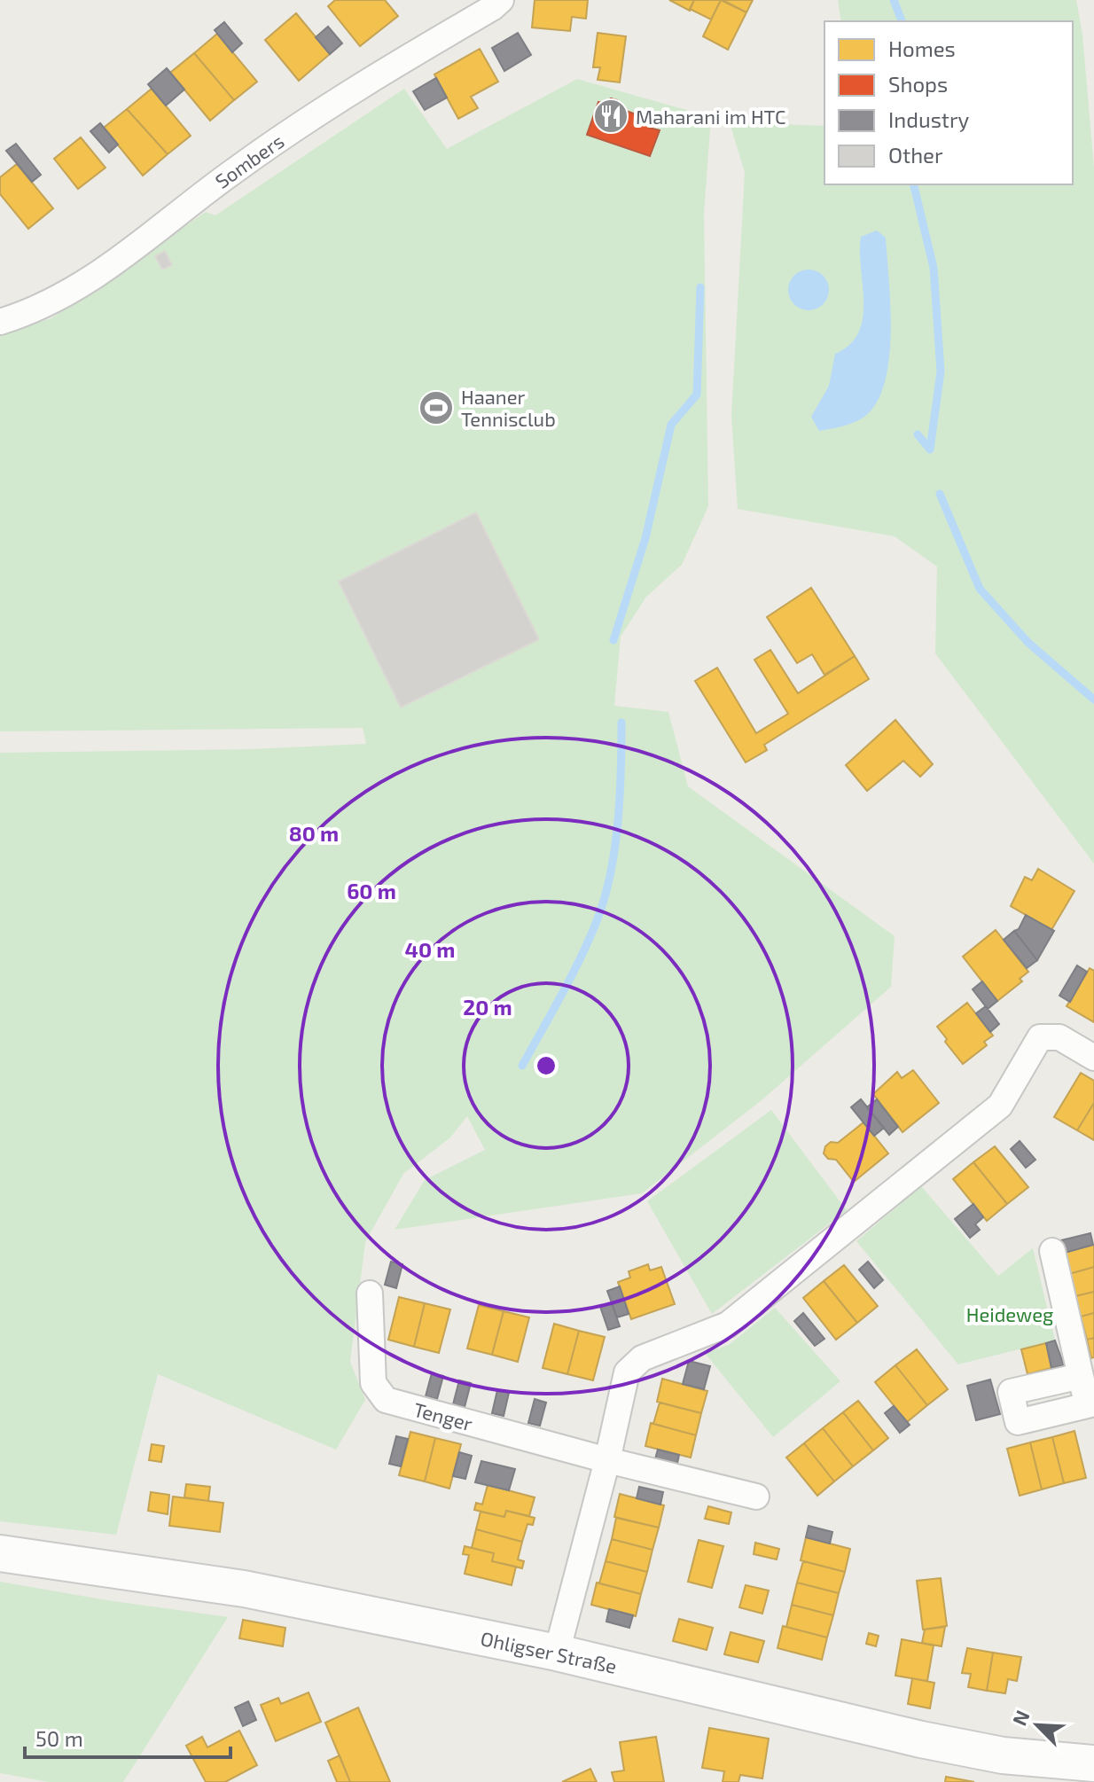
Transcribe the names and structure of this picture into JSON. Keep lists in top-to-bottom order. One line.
{"streets":{"main road":["Ohligser Straße"],"street":["Sombers","Tenger"]},"parks":["Heideweg"],"places":{"restaurant":["Maharani im HTC"],"sports":["Haaner Tennisclub"]},"legend":["Homes","Shops","Industry","Other"],"scale_bar":"50 m","north":"top left","rings":["80 m","60 m","40 m","20 m"]}
